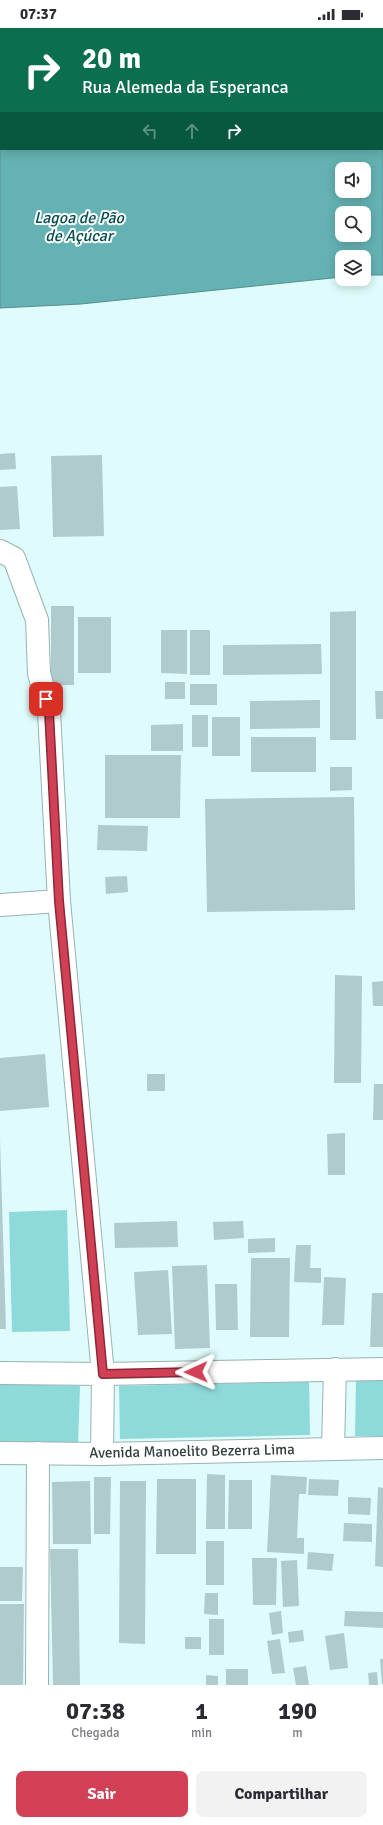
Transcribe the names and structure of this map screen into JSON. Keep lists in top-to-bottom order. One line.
{"streets":{"street":["Avenida Manoelito Bezerra Lima"]},"water":["Lagoa de Pão de Açúcar"],"page":{"status":"07:37","turn":["20 m","Rua Alemeda da Esperanca"],"eta":["07:38","Chegada","1","min","190","m"],"buttons":["Sair","Compartilhar"]}}
